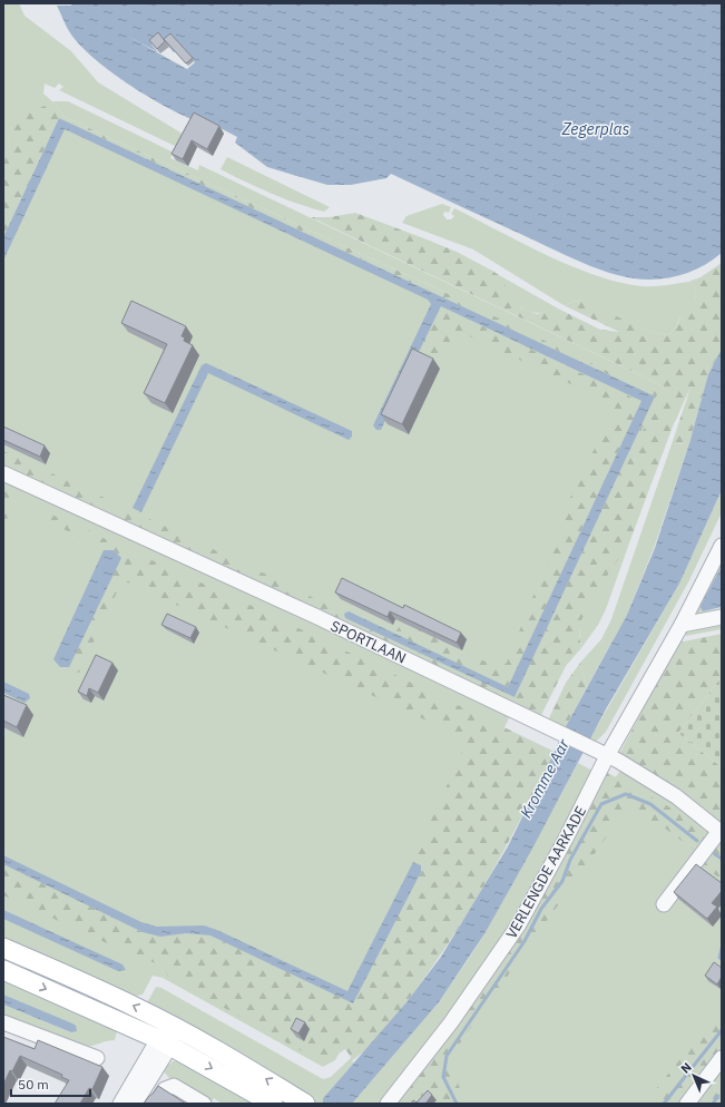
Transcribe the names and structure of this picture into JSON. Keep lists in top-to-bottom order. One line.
{"streets":{"street":["SPORTLAAN","VERLENGDE AARKADE"]},"crossings":[["SPORTLAAN","VERLENGDE AARKADE"]],"water":["Zegerplas","Kromme Aar"],"scale_bar":"50 m","north":"top left"}
